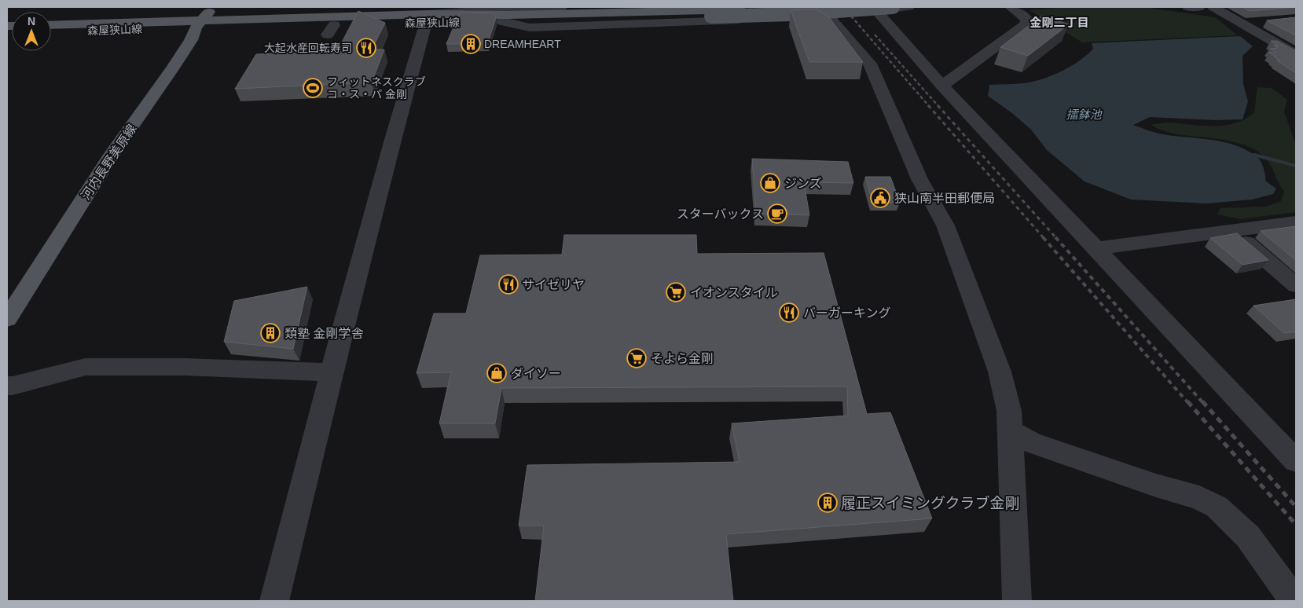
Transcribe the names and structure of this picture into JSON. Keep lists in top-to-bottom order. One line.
{"streets":{"main road":["森屋狭山線","河内長野美原線"]},"crossings":[["森屋狭山線","河内長野美原線"]],"districts":["金剛二丁目"],"water":["擂鉢池"],"places":{"building":["DREAMHEART","類塾 金剛学舎","履正スイミングクラブ金剛"],"restaurant":["大起水産回転寿司","サイゼリヤ","バーガーキング"],"sports":["フィットネスクラブ コ・ス・パ 金剛"],"shop":["ジンズ","ダイソー"],"public building":["狭山南半田郵便局"],"cafe":["スターバックス"],"supermarket":["イオンスタイル","そよら金剛"]},"north":"top"}
